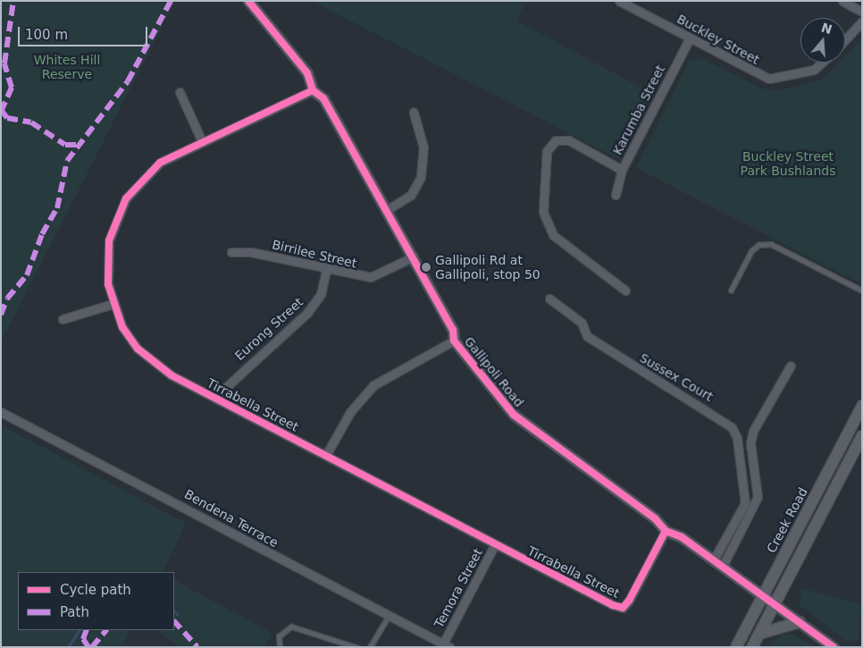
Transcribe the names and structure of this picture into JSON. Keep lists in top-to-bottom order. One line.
{"streets":{"main road":["Creek Road"],"street":["Buckley Street","Karumba Street","Birrilee Street","Eurong Street","Gallipoli Road","Sussex Court","Tirrabella Street","Bendena Terrace","Temora Street"]},"crossings":[["Buckley Street","Karumba Street"],["Birrilee Street","Eurong Street"],["Birrilee Street","Gallipoli Road"],["Eurong Street","Tirrabella Street"],["Gallipoli Road","Tirrabella Street"],["Gallipoli Road","Creek Road"],["Tirrabella Street","Temora Street"],["Bendena Terrace","Temora Street"]],"parks":["Whites Hill Reserve","Buckley Street Park Bushlands"],"places":["Gallipoli Rd at Gallipoli, stop 50"],"legend":["Cycle path","Path"],"scale_bar":"100 m","north":"top"}
